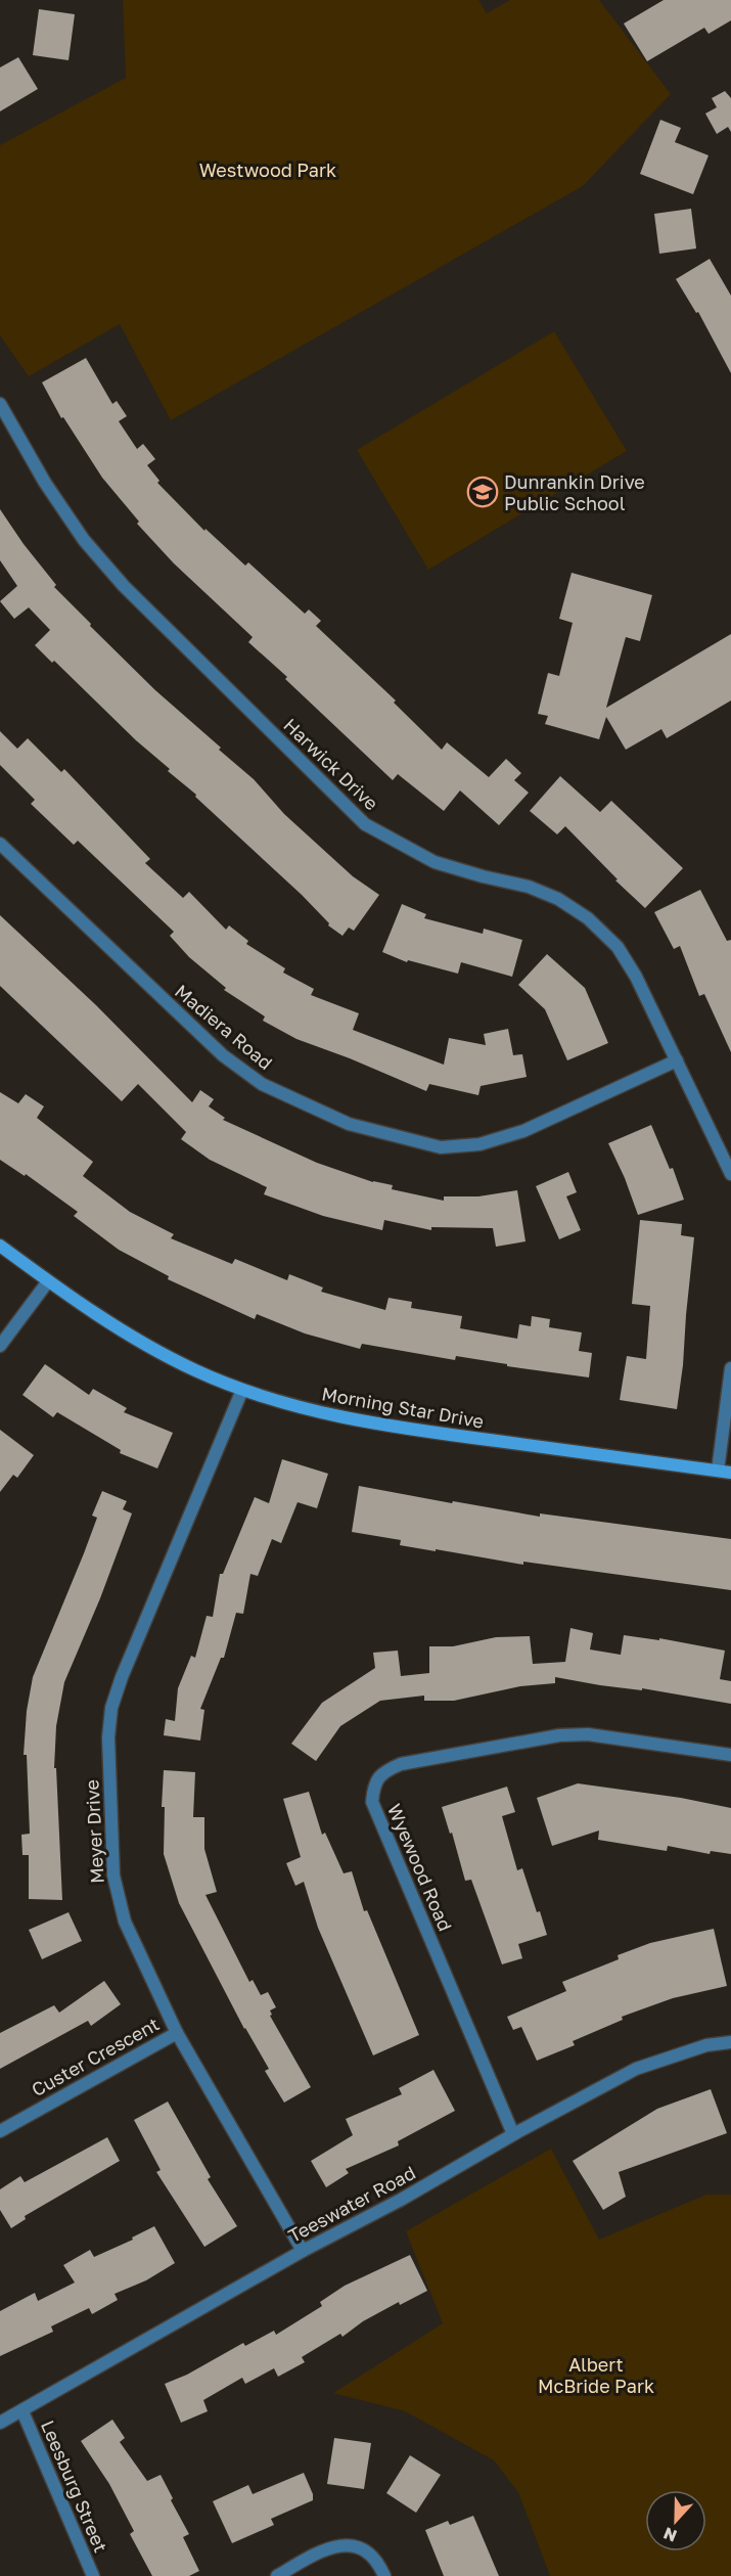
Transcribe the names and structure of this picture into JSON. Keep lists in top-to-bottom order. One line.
{"streets":{"street":["Harwick Drive","Madiera Road","Morning Star Drive","Meyer Drive","Wyewood Road","Custer Crescent","Teeswater Road","Leesburg Street"]},"crossings":[["Harwick Drive","Madiera Road"],["Morning Star Drive","Meyer Drive"],["Meyer Drive","Custer Crescent"],["Meyer Drive","Teeswater Road"],["Wyewood Road","Teeswater Road"],["Teeswater Road","Leesburg Street"]],"parks":["Westwood Park","Albert McBride Park"],"places":{"school or university":["Dunrankin Drive Public School"]},"north":"bottom"}
